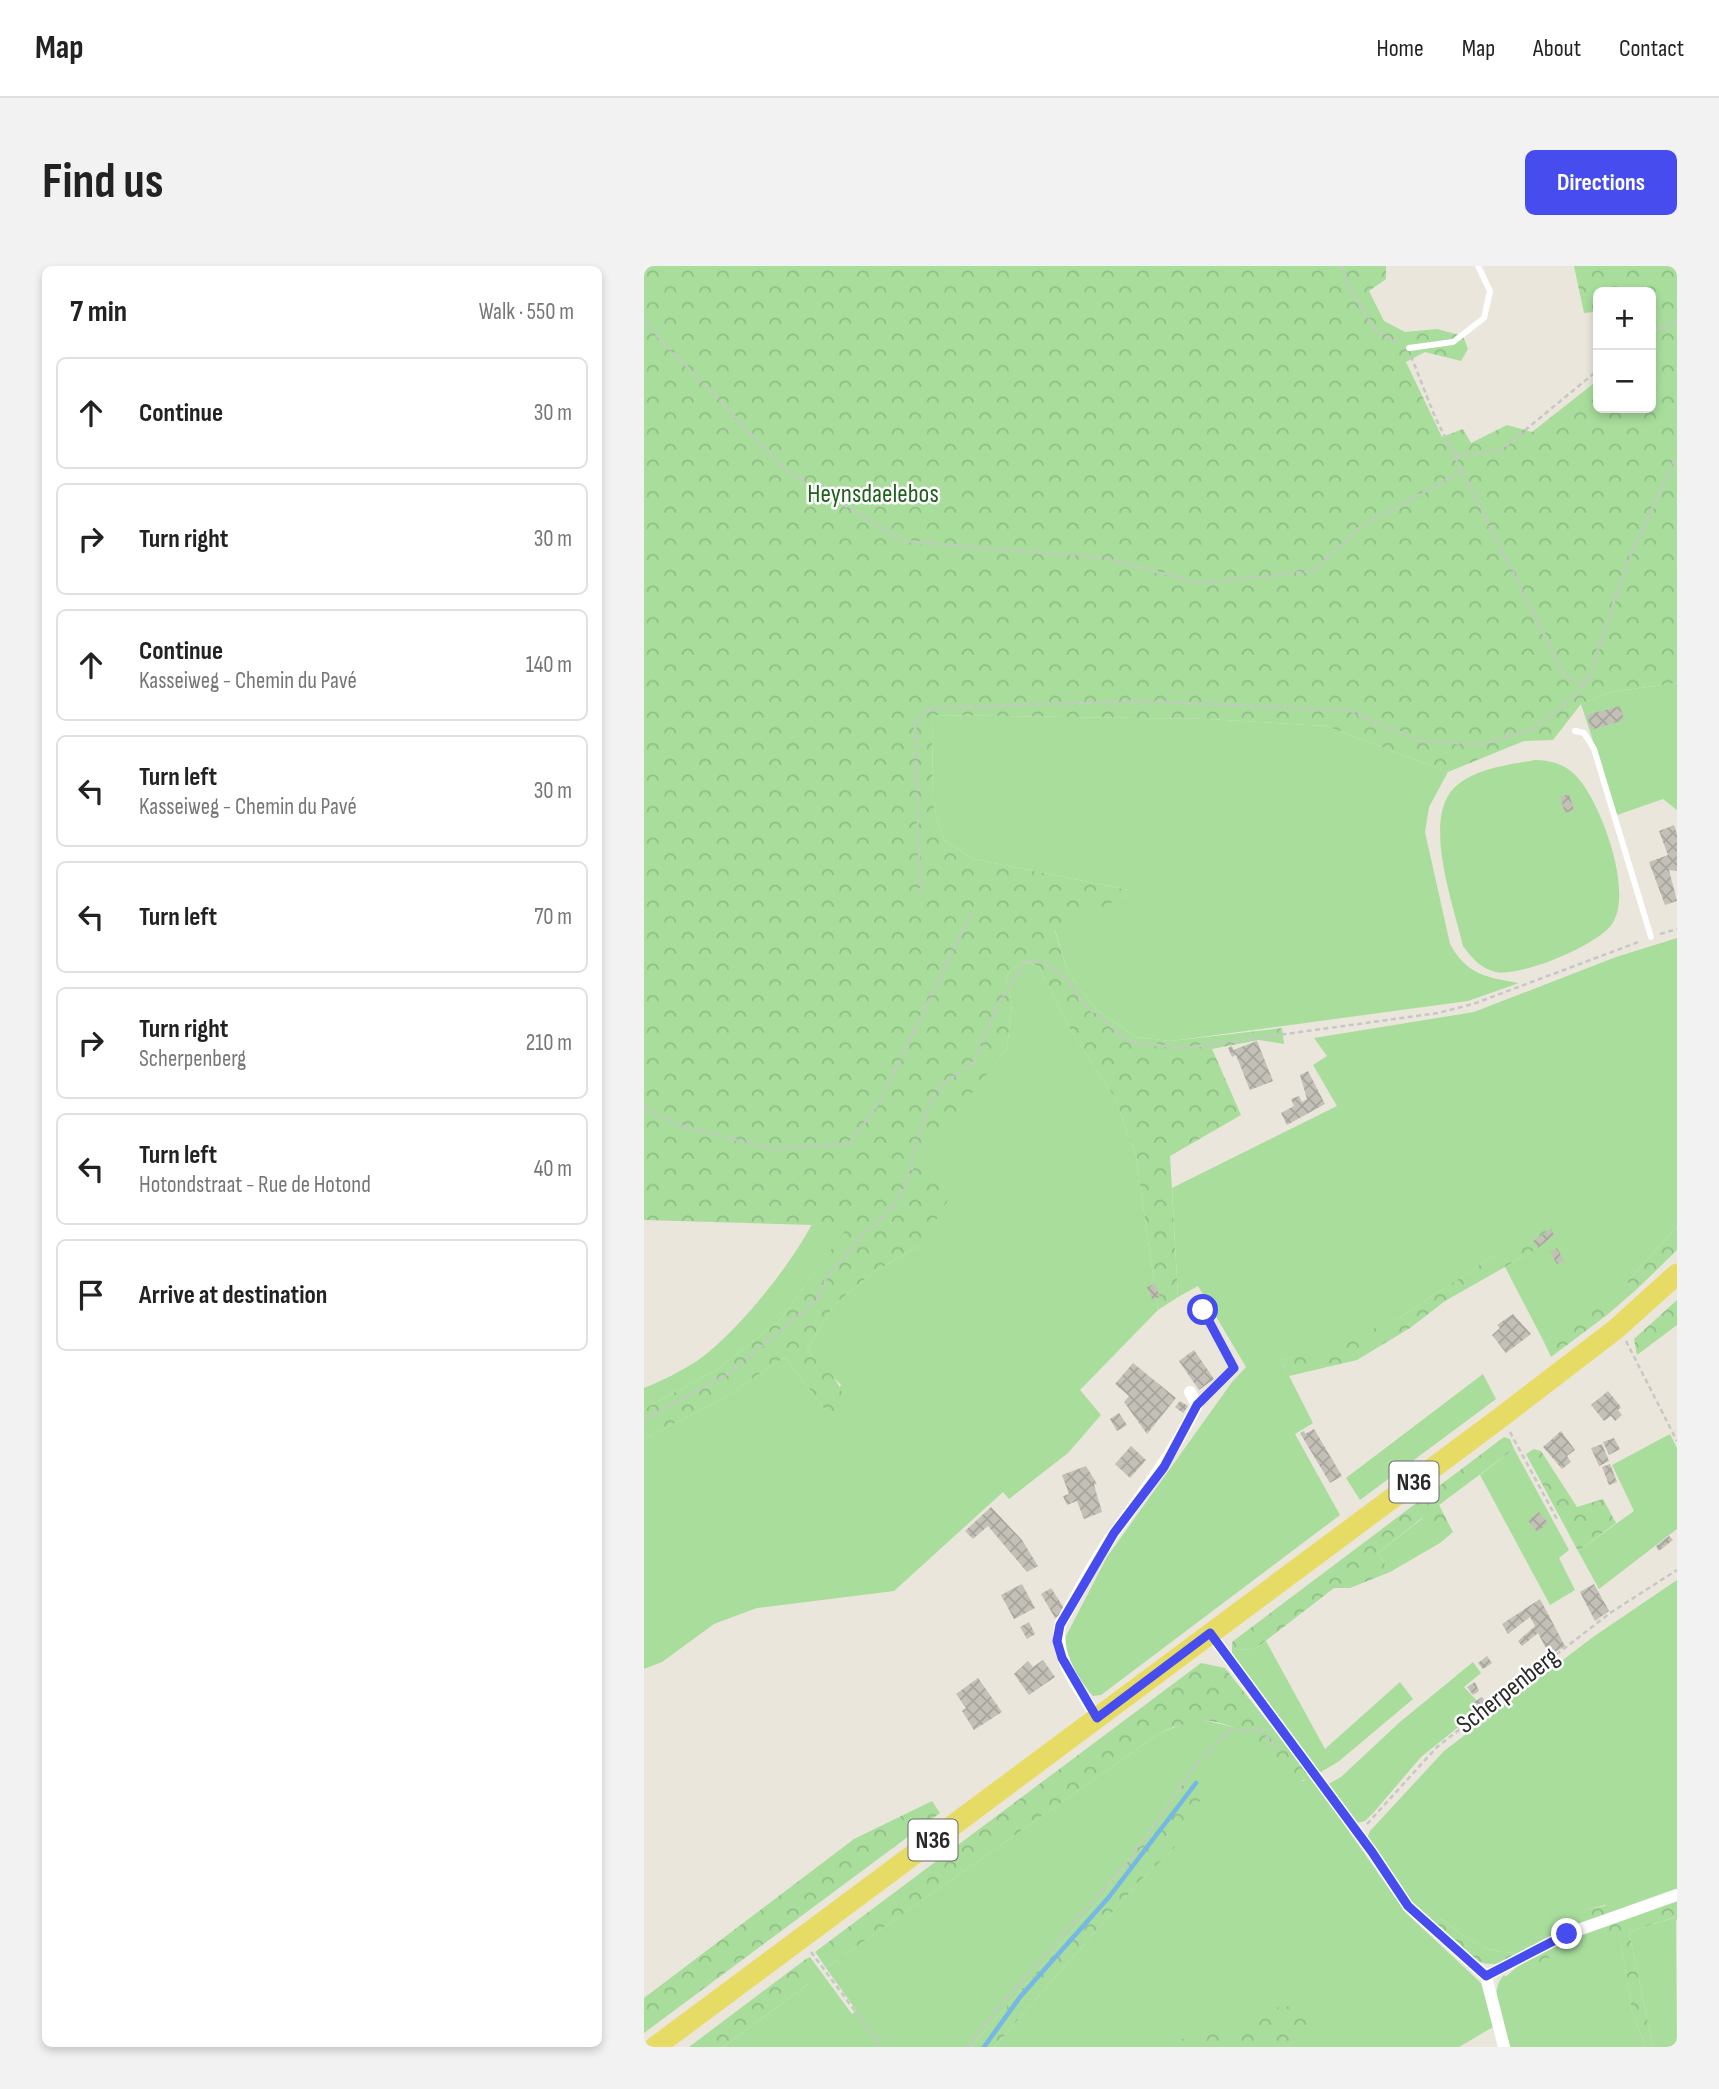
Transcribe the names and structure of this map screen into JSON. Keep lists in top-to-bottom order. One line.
{"streets":{"main road":["N36"],"path":["Scherpenberg"]},"parks":["Heynsdaelebos"],"page":{"header":"Map","nav":["Home","Map","About","Contact"],"buttons":"Directions","title":"Find us","heading":["7 min","Walk · 550 m"],"map_buttons":["+","−"],"list":[["Continue","30 m"],["Turn right","30 m"],["Continue","Kasseiweg - Chemin du Pavé","140 m"],["Turn left","Kasseiweg - Chemin du Pavé","30 m"],["Turn left","70 m"],["Turn right","Scherpenberg","210 m"],["Turn left","Hotondstraat - Rue de Hotond","40 m"],"Arrive at destination"]}}
